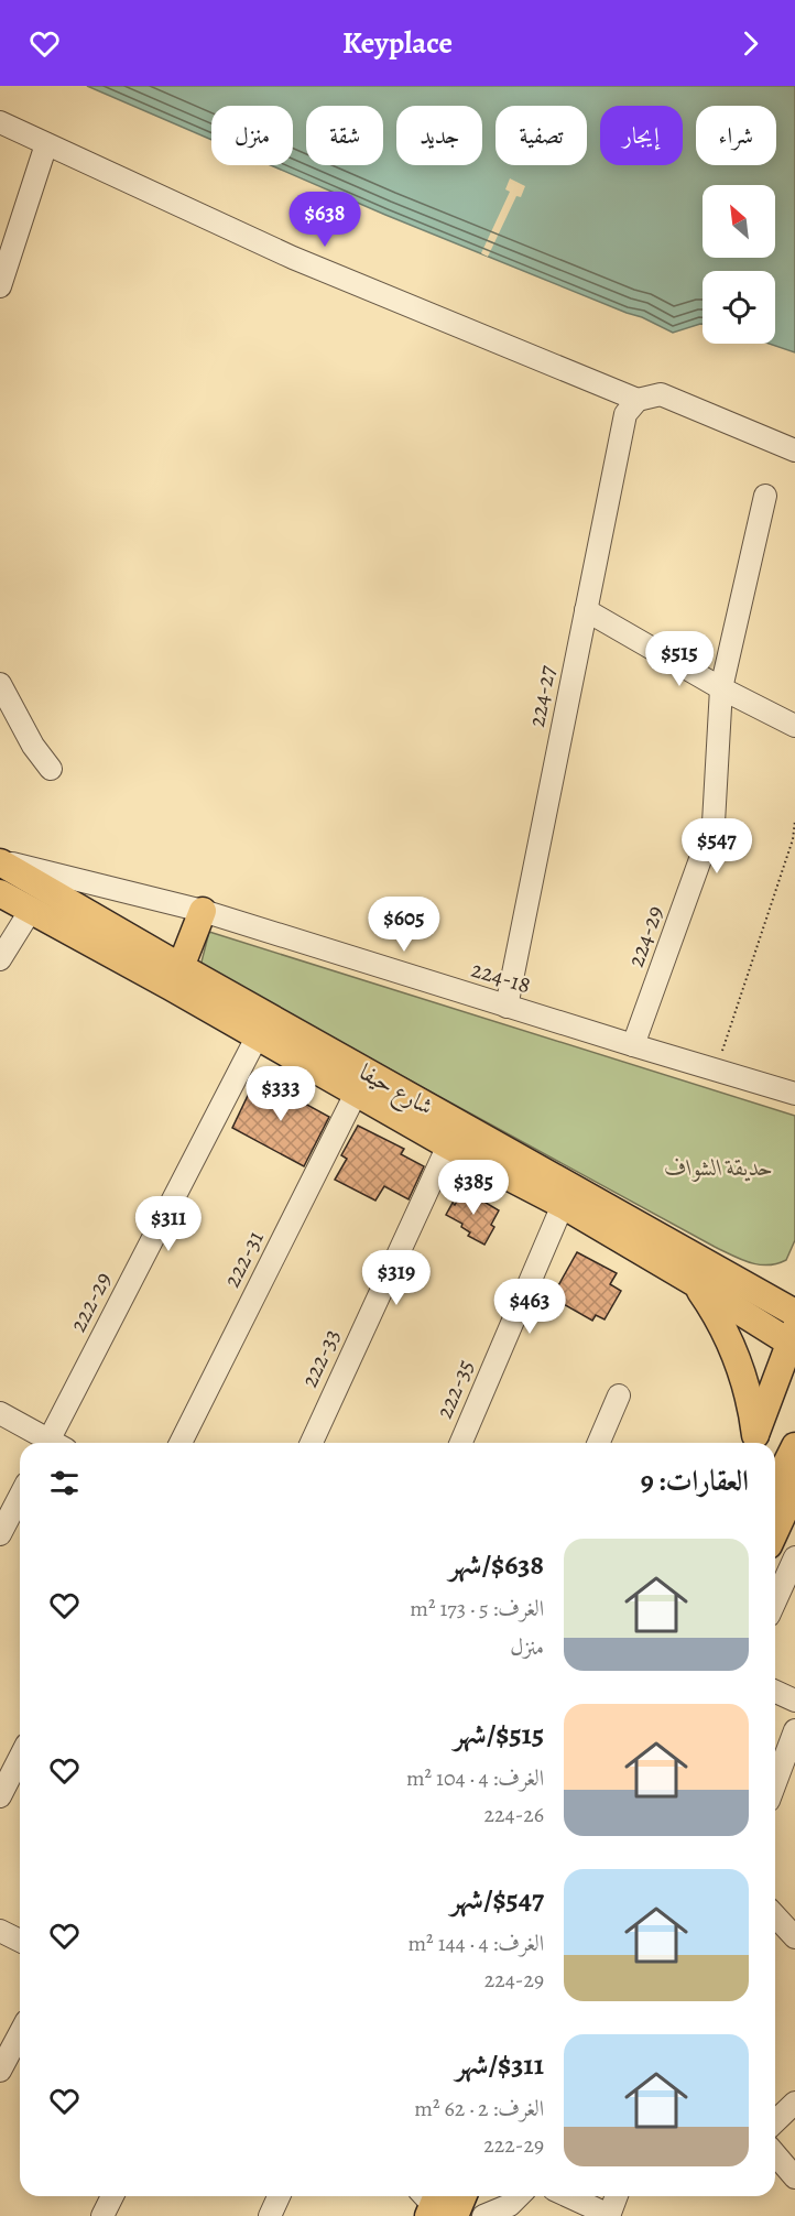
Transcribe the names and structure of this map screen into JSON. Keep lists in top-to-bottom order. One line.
{"streets":{"main road":["شارع حيفا"],"street":["224-27","224-29","224-18","222-31","222-29","222-33","222-35"]},"crossings":[["224-27","224-18"],["224-29","224-18"],["224-18","شارع حيفا"],["شارع حيفا","222-31"],["شارع حيفا","222-29"],["شارع حيفا","222-33"],["شارع حيفا","222-35"]],"parks":["حديقة الشواف"],"north":"top left","page":{"header":"Keyplace","chip":["شراء","إيجار","تصفية","جديد","شقة","منزل"],"price":["$638","$515","$547","$605","$333","$385","$311","$319","$463"],"heading":"العقارات: 9","list":[{"name":"$638/شهر","note":"الغرف: 5 · 173 m² · منزل"},{"name":"$515/شهر","note":"الغرف: 4 · 104 m² · 224-26"},{"name":"$547/شهر","note":"الغرف: 4 · 144 m² · 224-29"},{"name":"$311/شهر","note":"الغرف: 2 · 62 m² · 222-29"}]}}
